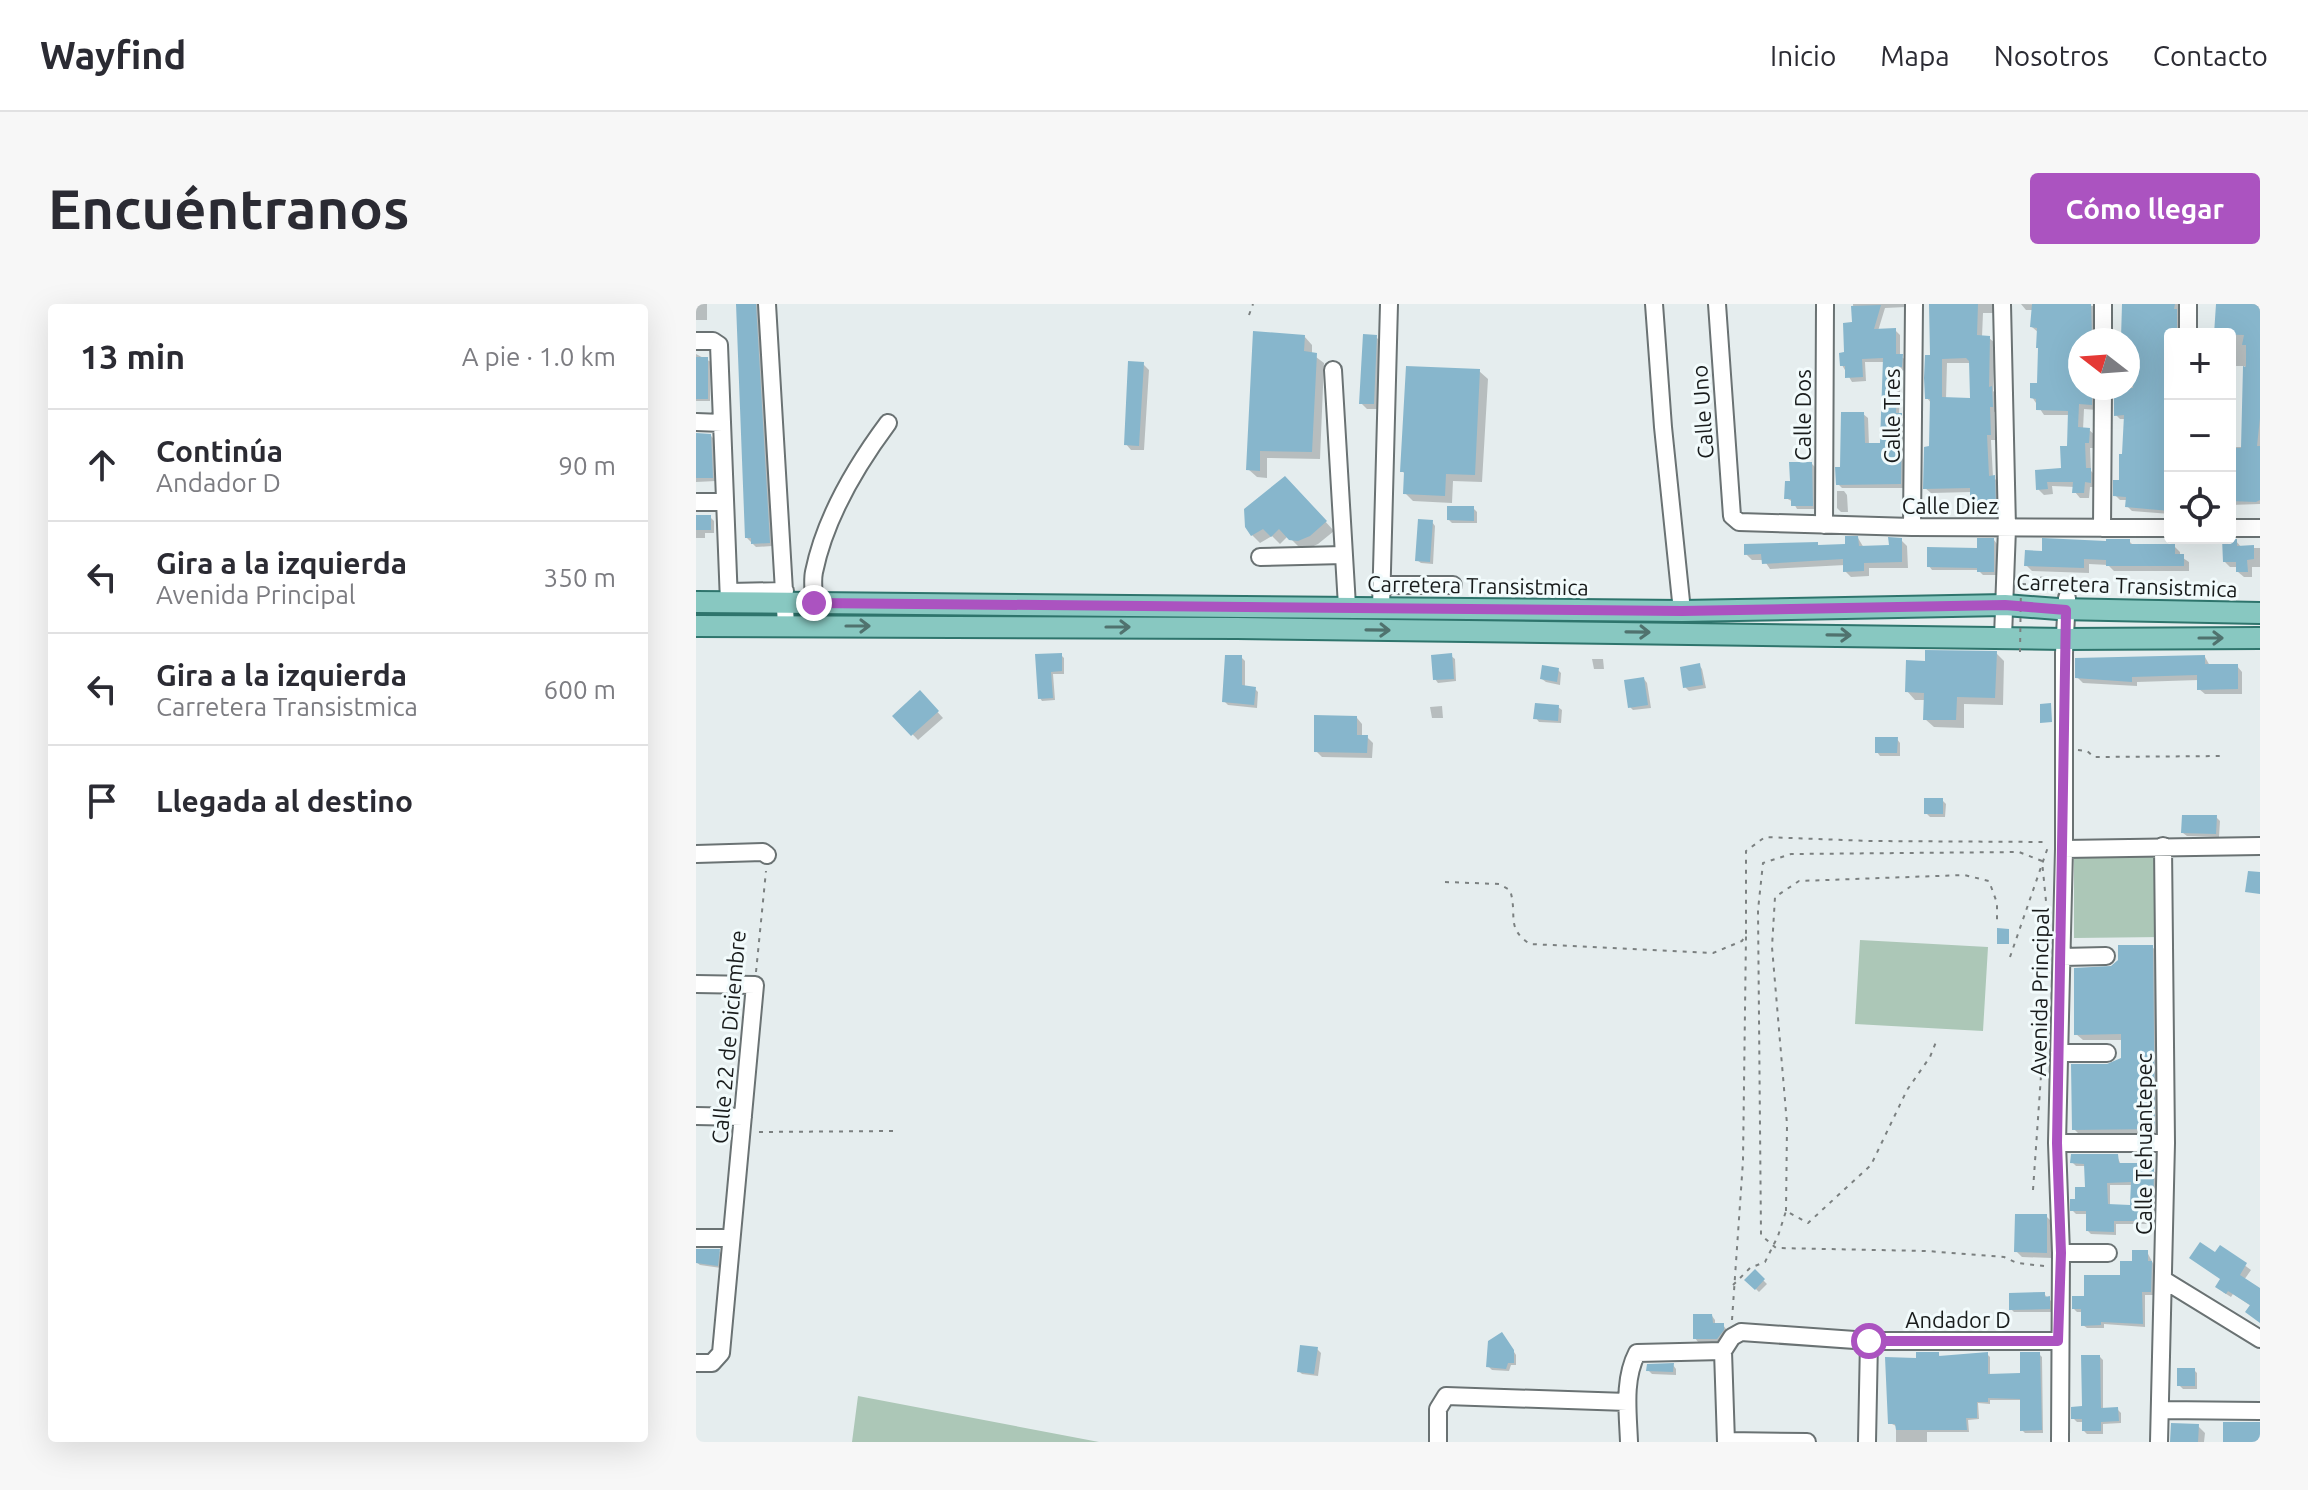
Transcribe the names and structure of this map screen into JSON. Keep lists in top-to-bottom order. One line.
{"streets":{"main road":["Carretera Transistmica"],"street":["Calle Uno","Calle Dos","Calle Tres","Calle Diez","Avenida Principal","Calle 22 de Diciembre","Calle Tehuantepec","Andador D"]},"crossings":[["Calle Uno","Calle Diez"],["Calle Dos","Calle Diez"],["Calle Tres","Calle Diez"],["Carretera Transistmica","Avenida Principal"],["Avenida Principal","Andador D"]],"north":"left","page":{"header":"Wayfind","nav":["Inicio","Mapa","Nosotros","Contacto"],"buttons":"Cómo llegar","title":"Encuéntranos","heading":["13 min","A pie · 1.0 km"],"map_buttons":["+","−"],"list":[["Continúa","Andador D","90 m"],["Gira a la izquierda","Avenida Principal","350 m"],["Gira a la izquierda","Carretera Transistmica","600 m"],"Llegada al destino"]}}
